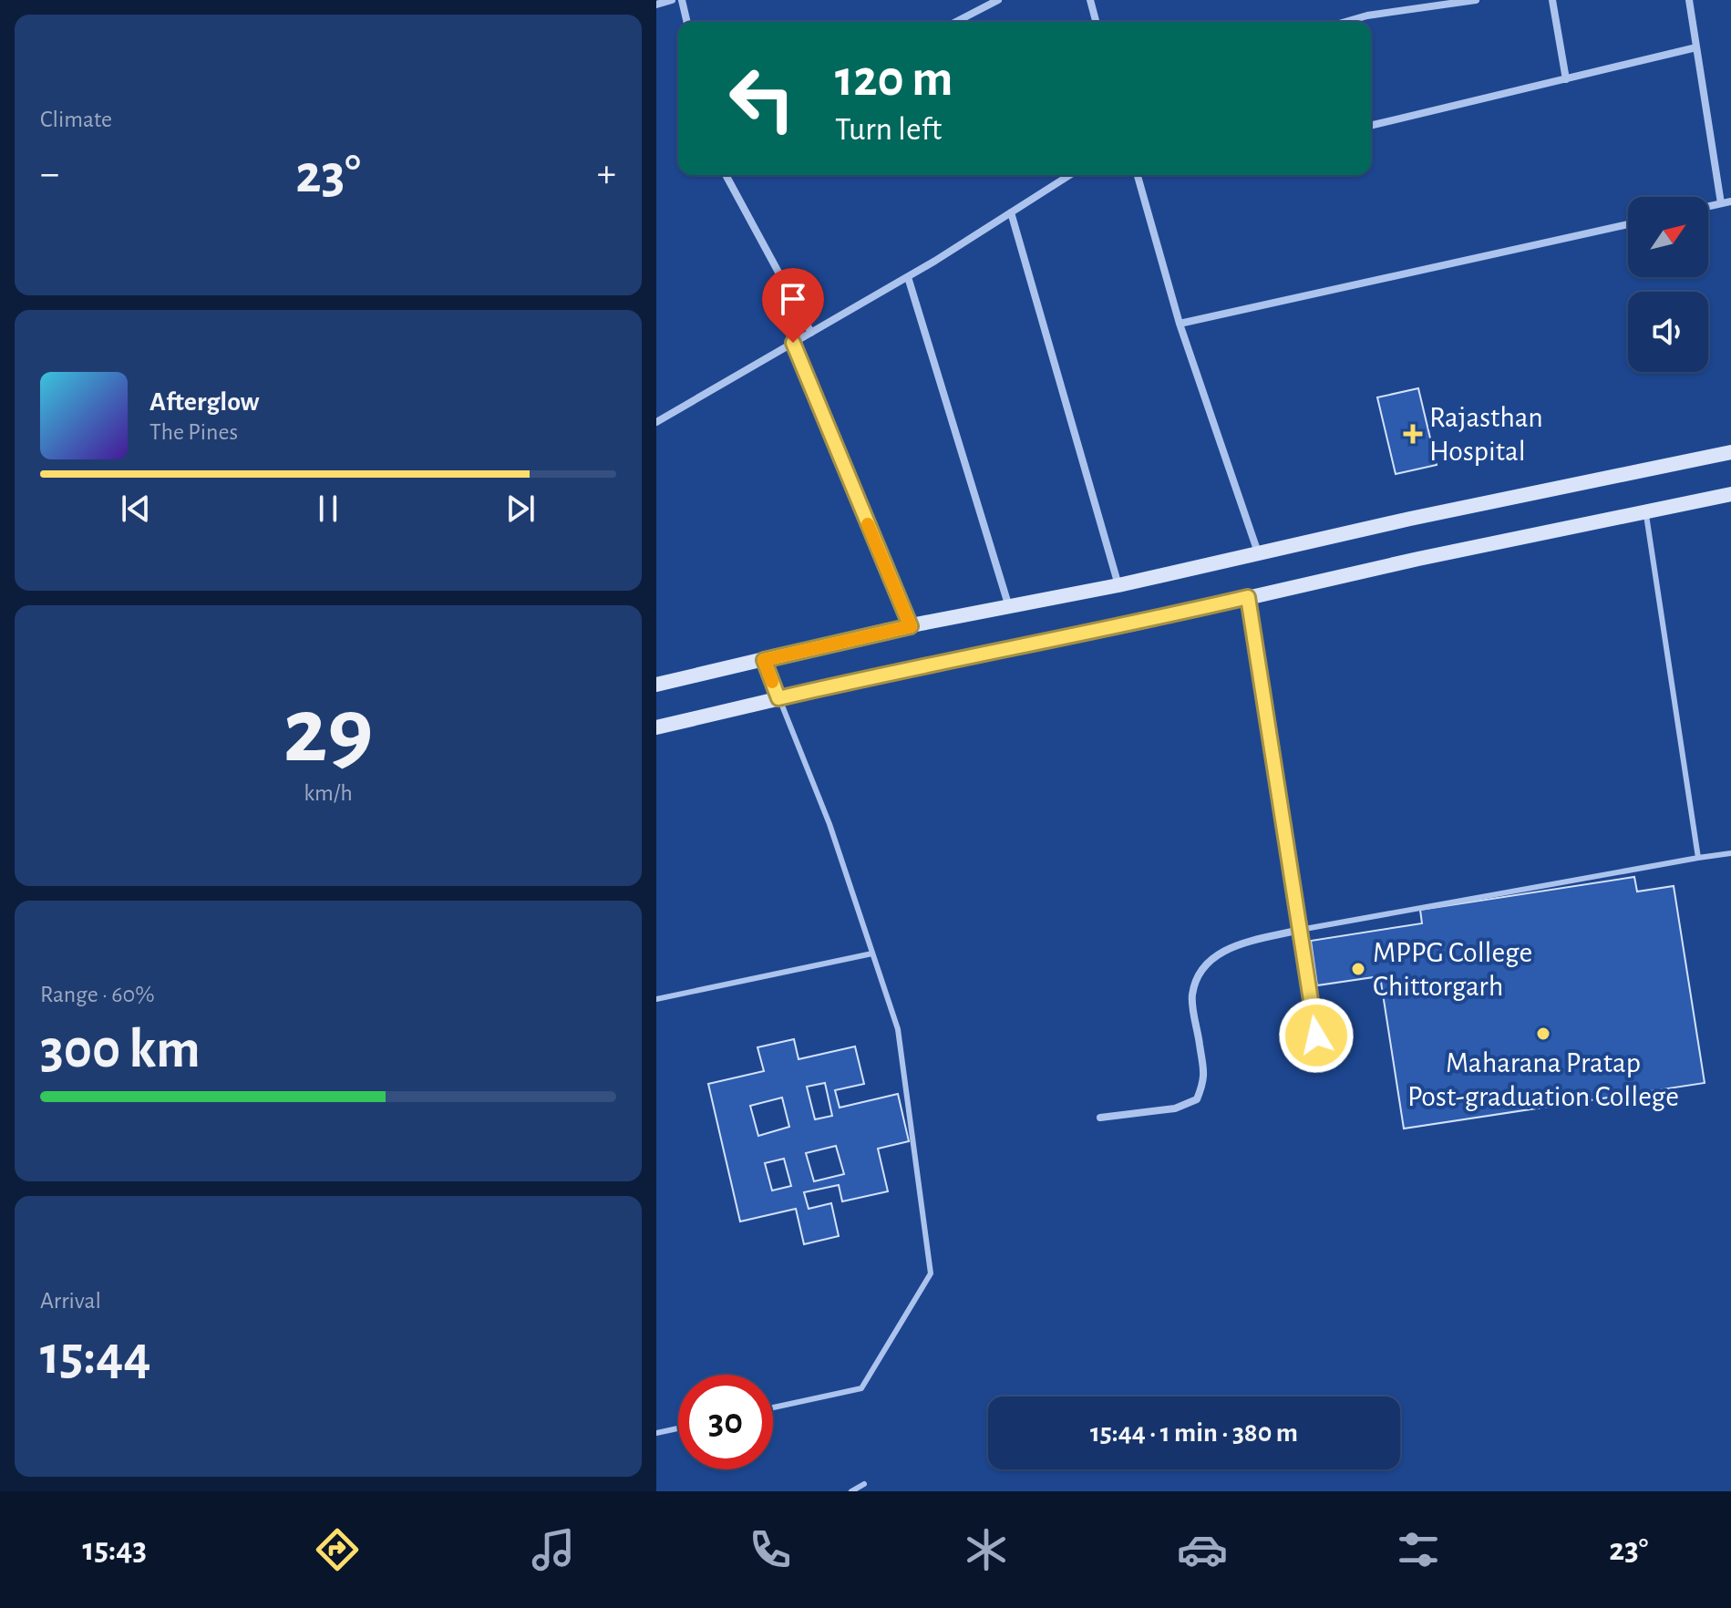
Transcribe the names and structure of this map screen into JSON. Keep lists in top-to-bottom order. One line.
{"places":{"health":["Rajasthan Hospital"],"other":["MPPG College Chittorgarh","Maharana Pratap Post-graduation College"]},"north":"top right","page":{"tile":["Climate",["29","km/h"],["Range · 60%","300 km"],["Arrival","15:44"]],"turn":["120 m","Turn left"],"heat":["−","23°","+"],"song":["Afterglow","The Pines"],"limit":"30","trip":"15:44 · 1 min · 380 m","tabs":["15:43","23°"]}}
